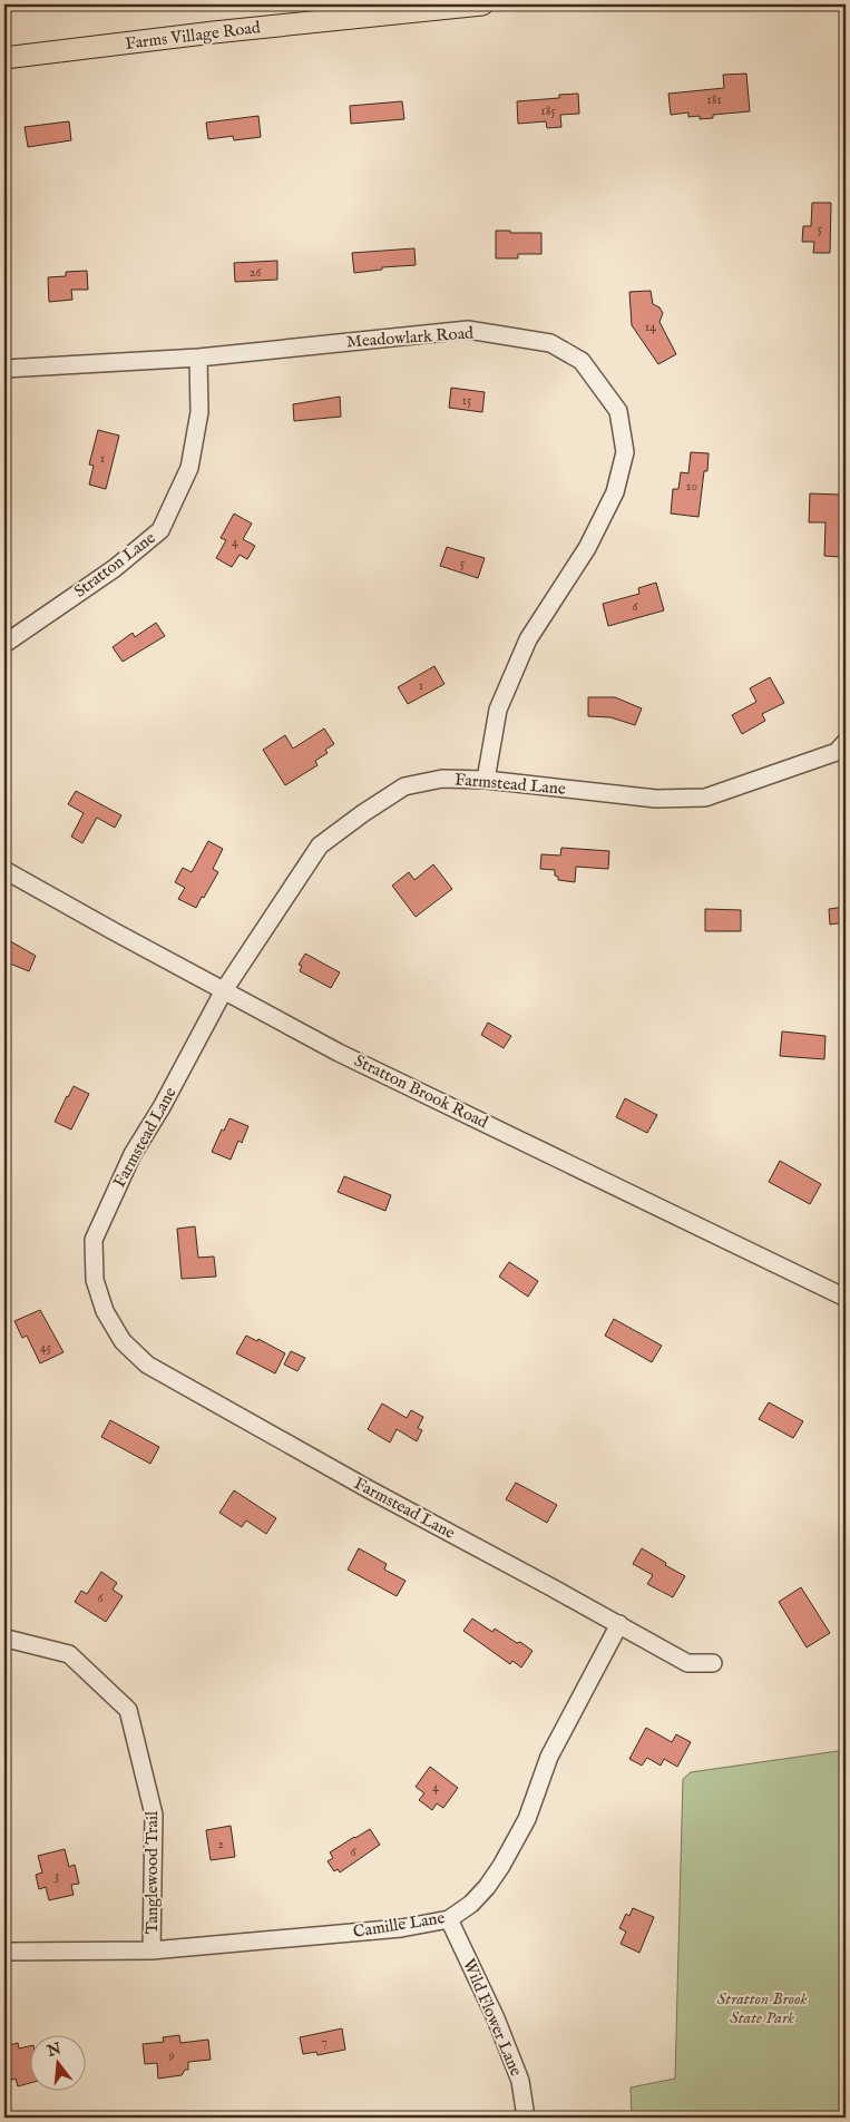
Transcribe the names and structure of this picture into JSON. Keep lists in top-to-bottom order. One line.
{"streets":{"main road":["Farms Village Road"],"street":["Meadowlark Road","Stratton Lane","Farmstead Lane","Stratton Brook Road","Tanglewood Trail","Camille Lane","Wild Flower Lane"]},"crossings":[["Meadowlark Road","Stratton Lane"],["Meadowlark Road","Farmstead Lane"],["Farmstead Lane","Stratton Brook Road"],["Farmstead Lane","Camille Lane"],["Tanglewood Trail","Camille Lane"],["Camille Lane","Wild Flower Lane"]],"parks":["Stratton Brook State Park"],"house_numbers":["181","185","5","26","14","15","1","10","4","5","6","1","45","6","4","2","6","3","7","9"],"north":"top"}
